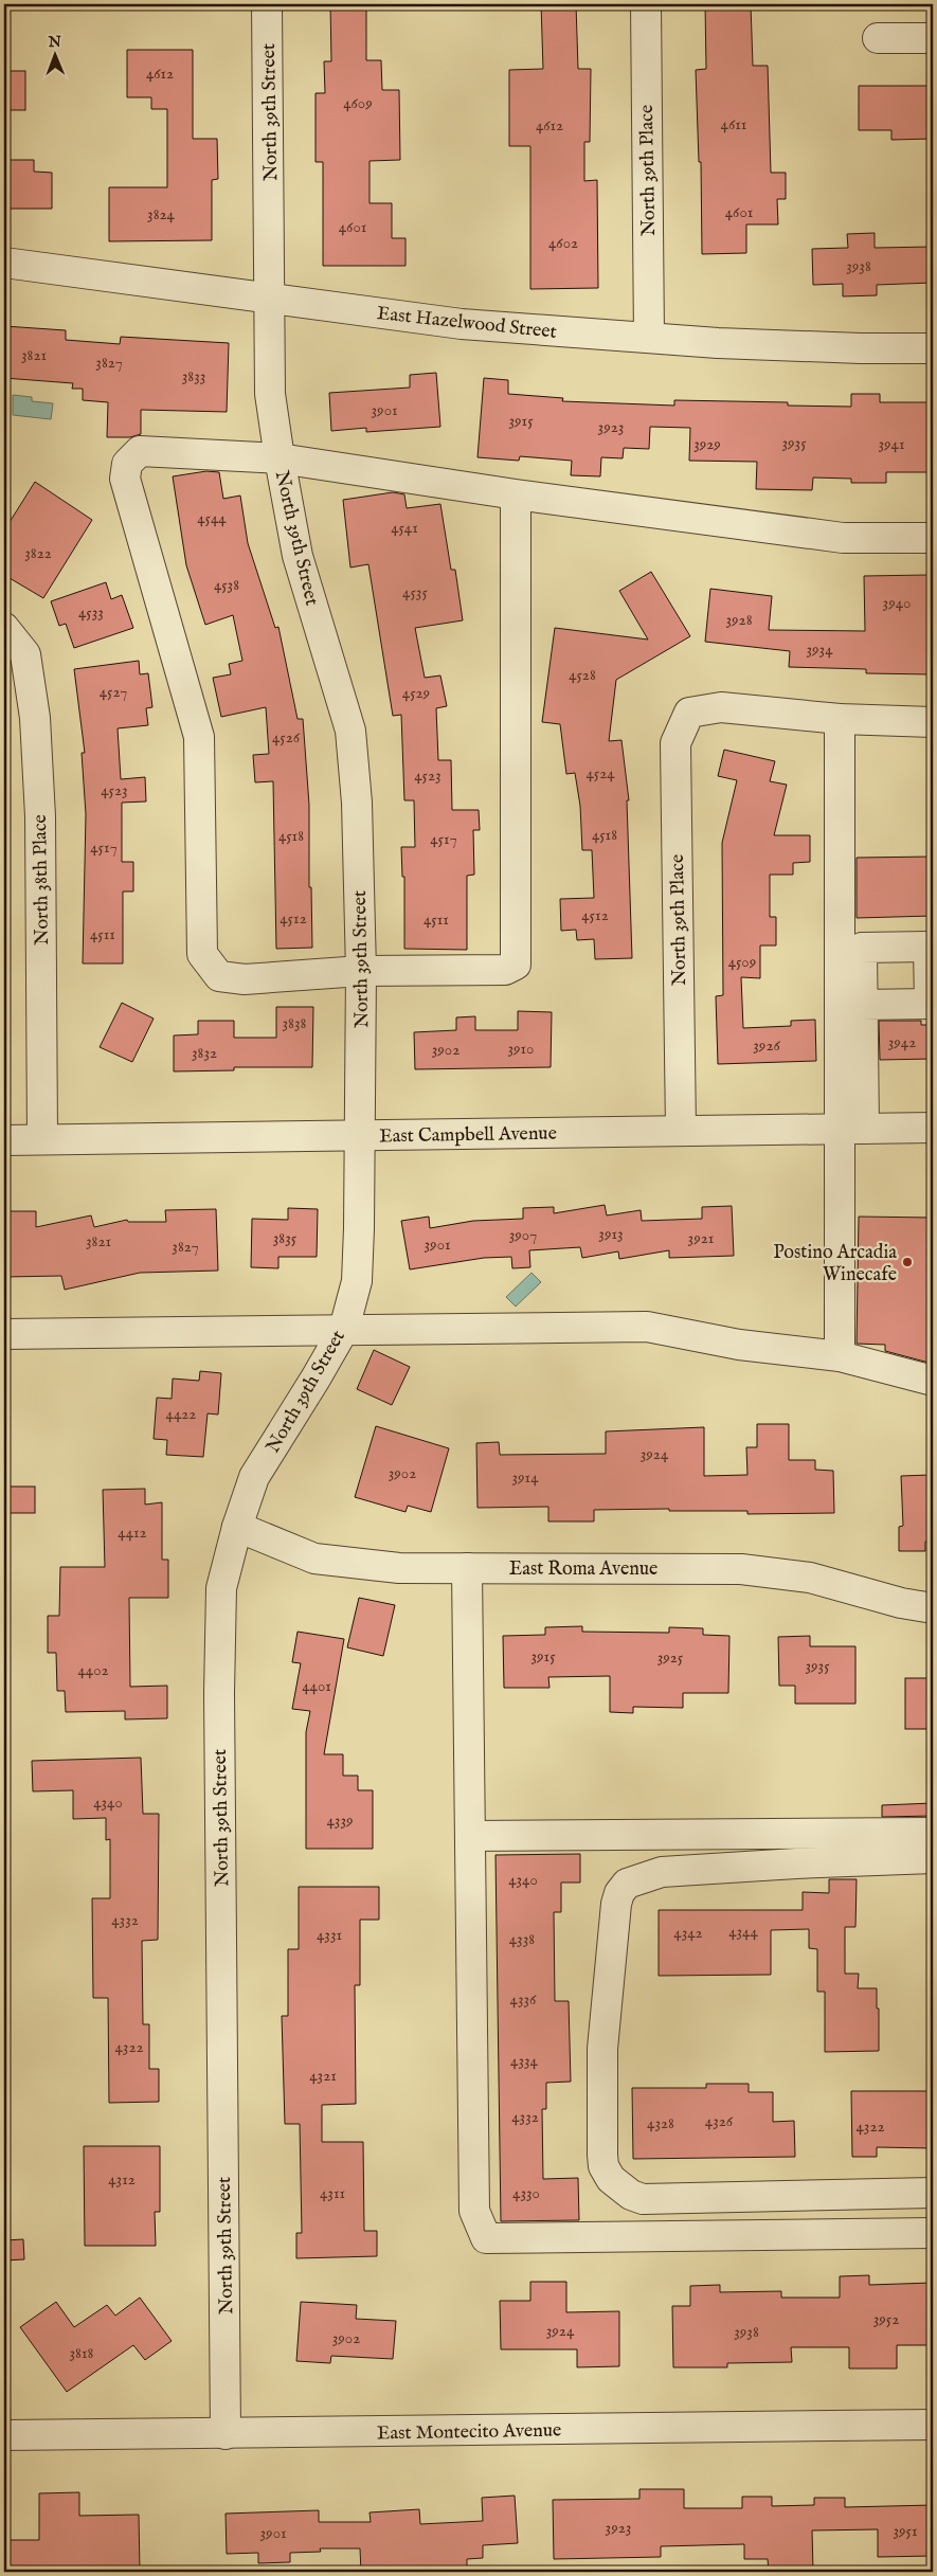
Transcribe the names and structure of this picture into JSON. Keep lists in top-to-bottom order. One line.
{"streets":{"street":["North 39th Street","North 39th Place","East Hazelwood Street","North 38th Place","East Campbell Avenue","East Roma Avenue","East Montecito Avenue"]},"crossings":[["North 39th Street","East Hazelwood Street"],["North 39th Street","East Campbell Avenue"],["North 39th Street","East Roma Avenue"],["North 39th Street","East Montecito Avenue"],["North 39th Place","East Hazelwood Street"],["North 39th Place","East Campbell Avenue"],["North 38th Place","East Campbell Avenue"]],"places":["Postino Arcadia Winecafe"],"house_numbers":["4612","4609","4611","4612","4601","3824","4601","4602","3938","3821","3827","3833","3901","3915","3923","3935","3929","3941","4544","4541","3822","4538","4535","3940","4533","3928","3934","4528","4527","4529","4526","4524","4523","4523","4518","4518","4517","4517","4512","4512","4511","4511","4509","3838","3942","3926","3910","3902","3832","3913","3907","3835","3921","3821","3901","3827","4422","3924","3902","3914","4412","3915","3925","3935","4402","4401","4340","4339","4340","4332","4344","4342","4331","4338","4336","4322","4334","4321","4332","4326","4328","4322","4312","4311","4330","3952","3924","3938","3902","3818","3923","3951","3901"],"north":"top"}
